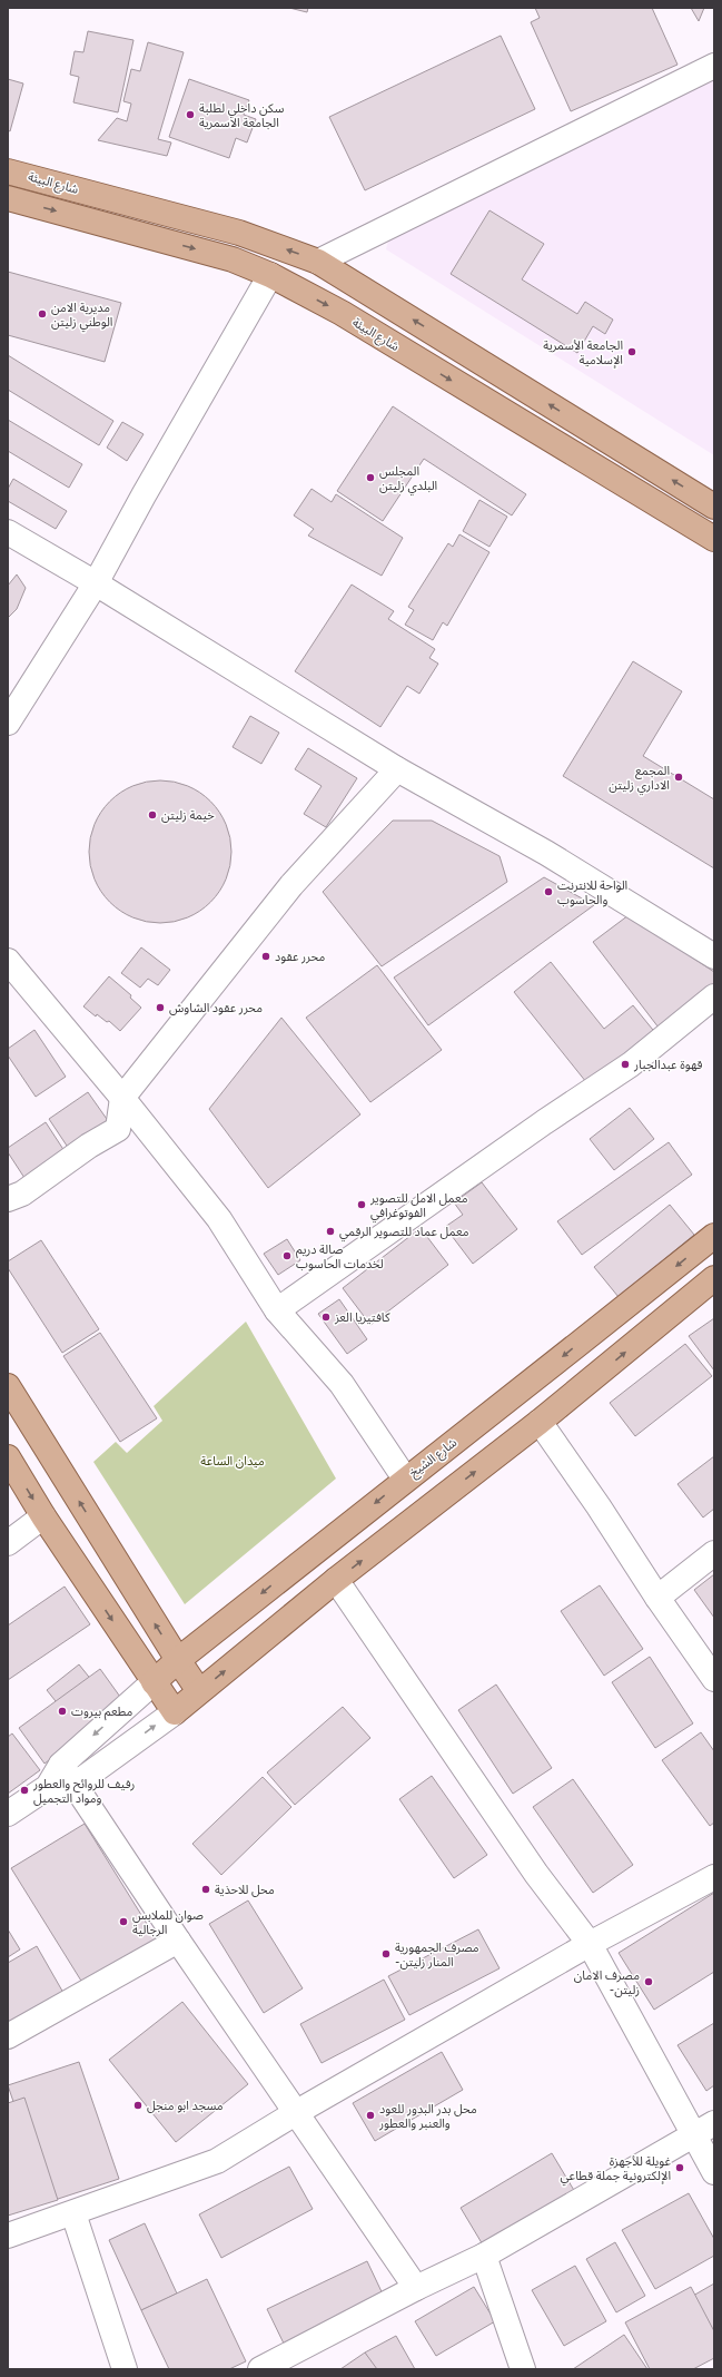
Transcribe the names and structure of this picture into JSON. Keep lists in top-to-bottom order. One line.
{"streets":{"main road":["شارع البيئة","شارع الشيخ"]},"parks":["ميدان الساعة"],"places":["سكن داخلي لطلبة الجامعة اﻻسمرية","مديرية الامن الوطني زليتن","الجامعة الأسمرية الإسلامية","المجلس البلدي زليتن","المجمع الاداري زليتن","خيمة زليتن","الواحة للانترنت والحاسوب","محرر عقود","محرر عقود الشاوش","قهوة عبدالجبار","معمل الامل للتصوير الفوتوغرافي","معمل عماد للتصوير الرقمي","صالة دريم لخدمات الحاسوب","كافتيريا العز","مطعم بيروت","رفيف للروائح والعطور ومواد التجميل","محل للاحذية","صوان للملابس الرجالية","مصرف الجمهورية -المنار زليتن","مصرف الامان -زليتن","مسجد ابو منجل","محل بدر البدور للعود والعنبر والعطور","غويلة للأجهزة الإلكترونية جملة قطاعي"]}
